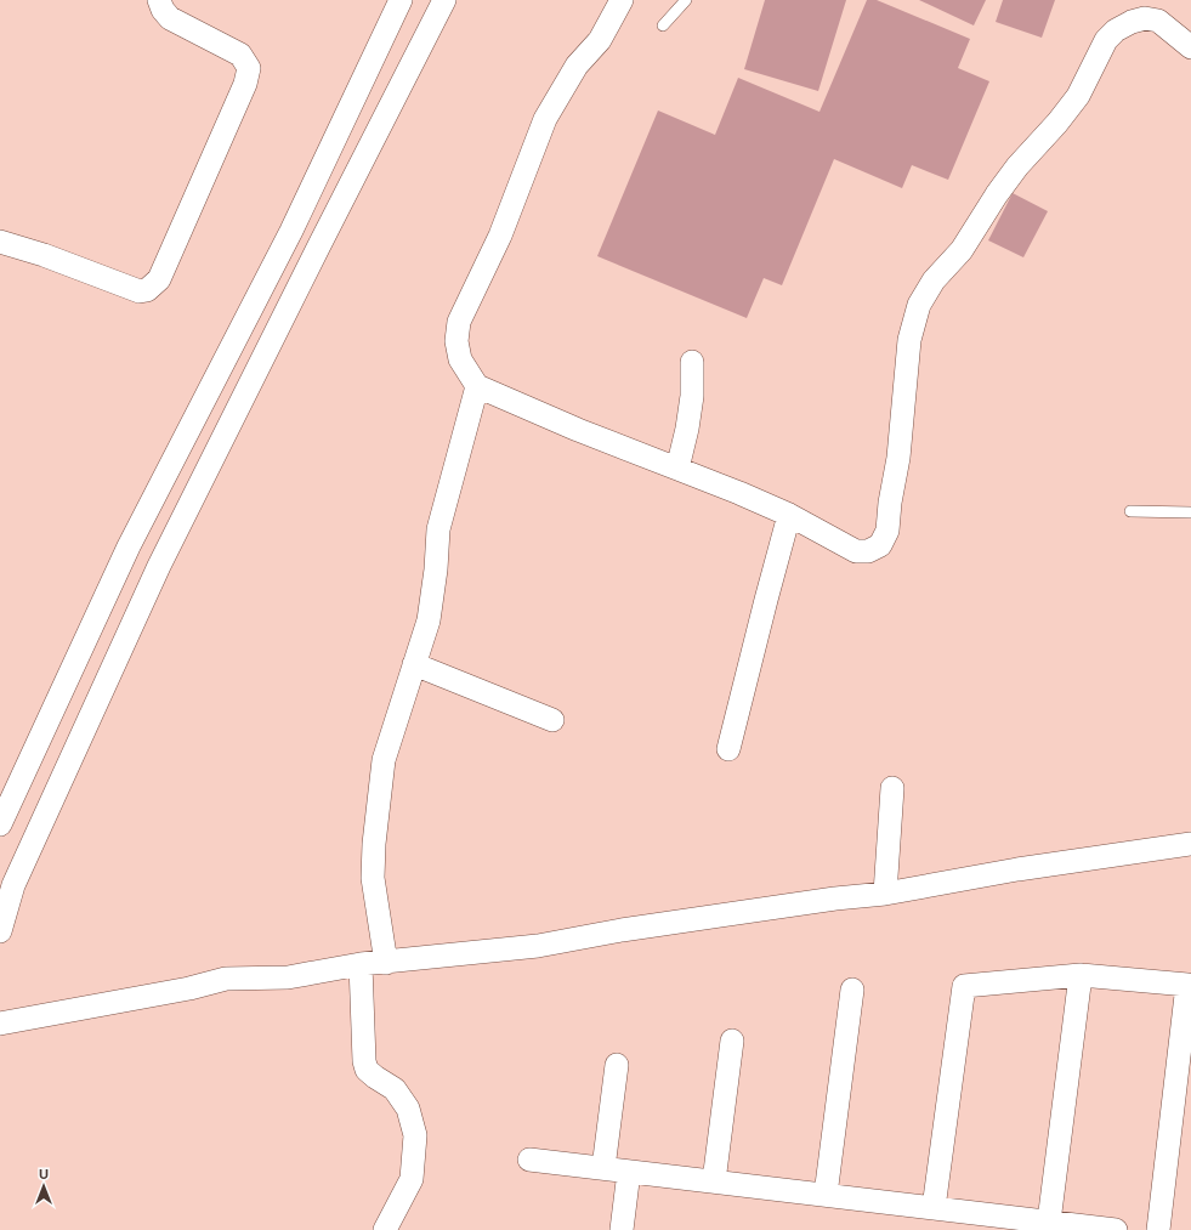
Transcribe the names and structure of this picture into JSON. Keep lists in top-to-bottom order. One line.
{"north":"top"}
